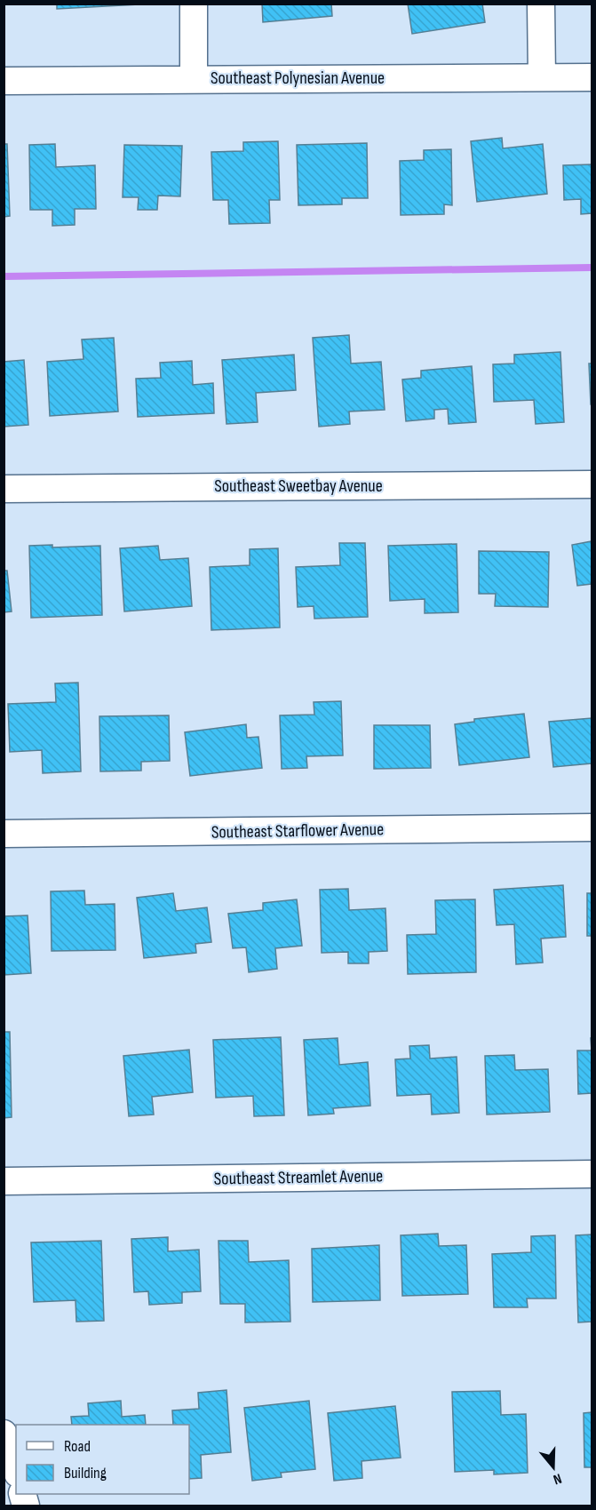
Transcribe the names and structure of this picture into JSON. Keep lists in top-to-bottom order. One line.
{"streets":{"street":["Southeast Polynesian Avenue","Southeast Sweetbay Avenue","Southeast Starflower Avenue","Southeast Streamlet Avenue"]},"legend":["Road","Building"],"north":"bottom"}
